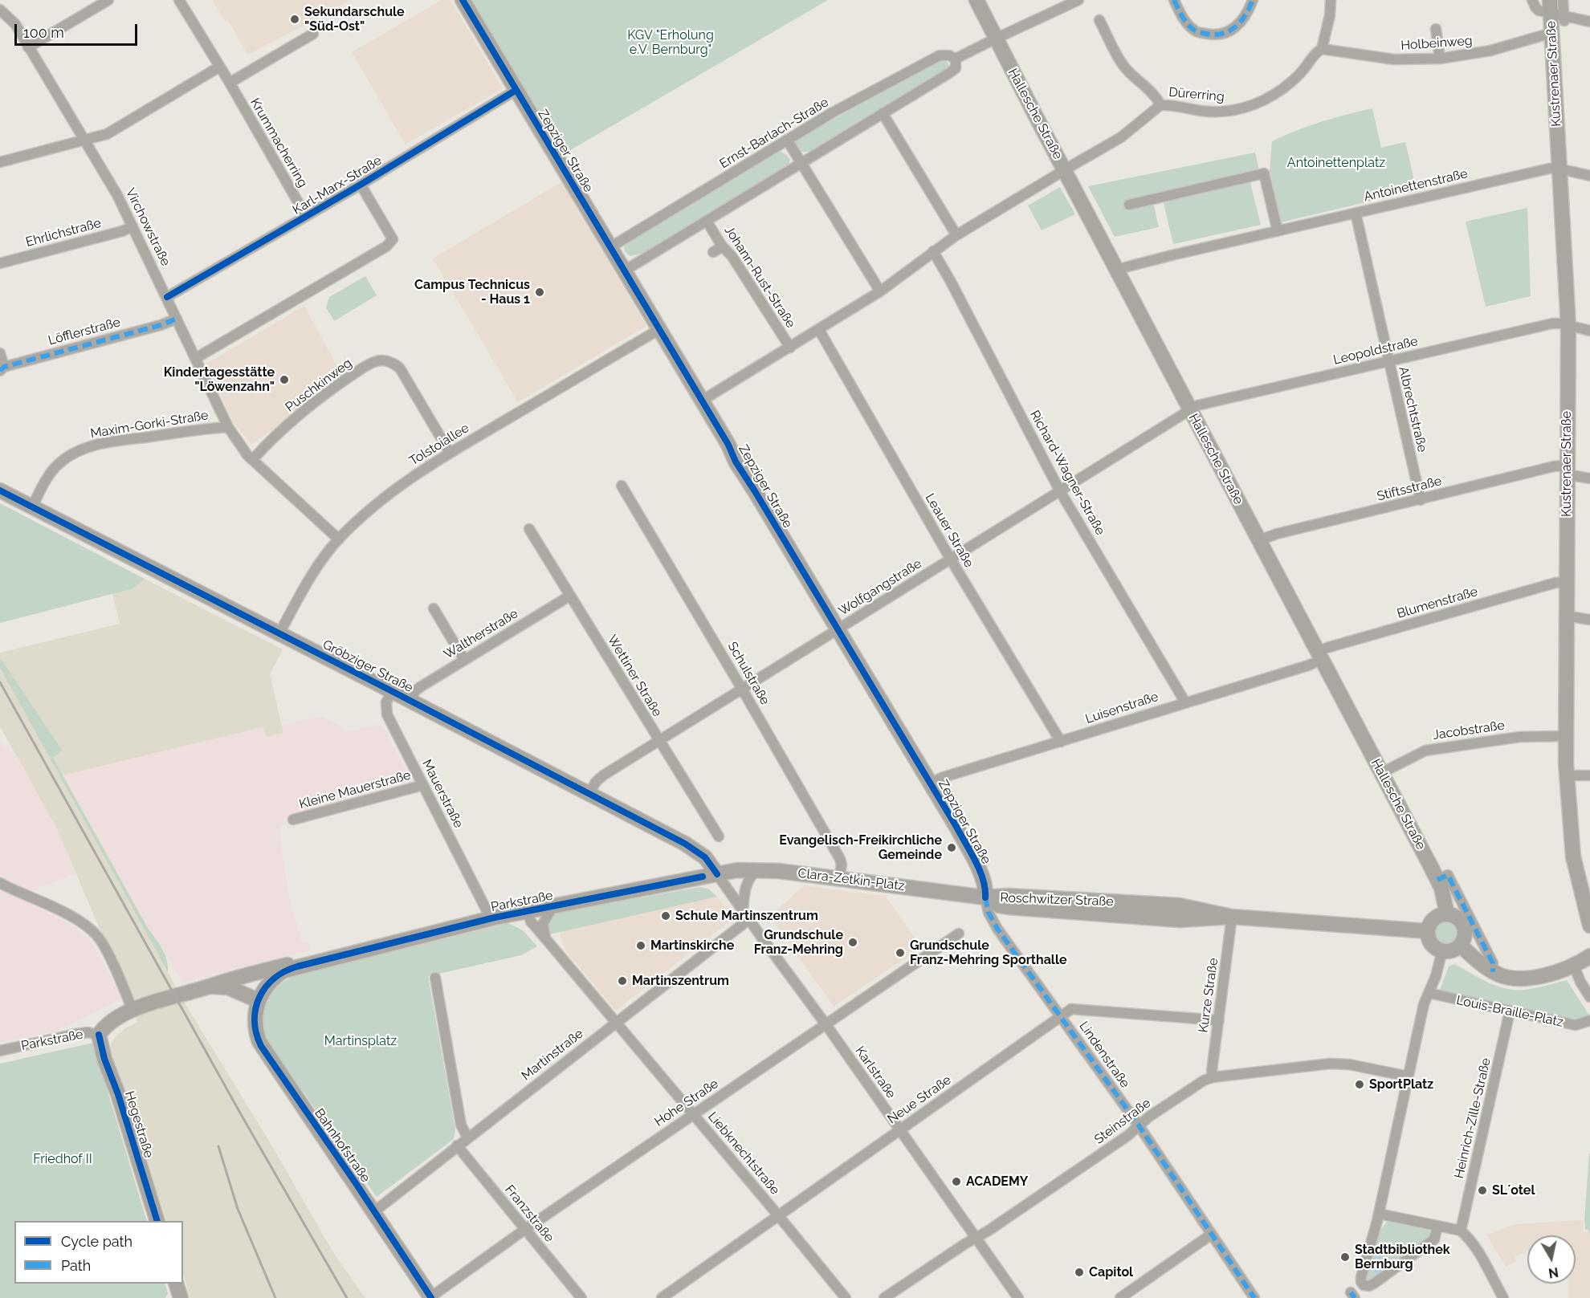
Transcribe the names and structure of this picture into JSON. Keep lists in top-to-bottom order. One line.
{"streets":{"main road":["Kustrenaer Straße","Hallesche Straße","Zepziger Straße","Gröbziger Straße","Clara-Zetkin-Platz","Roschwitzer Straße","Parkstraße","Hegestraße","Bahnhofstraße"],"street":["Holbeinweg","Dürerring","Ernst-Barlach-Straße","Krummacherring","Karl-Marx-Straße","Antoinettenstraße","Virchowstraße","Ehrlichstraße","Johann-Rust-Straße","Löfflerstraße","Leopoldstraße","Puschkinweg","Albrechtstraße","Maxim-Gorki-Straße","Tolstoiallee","Richard-Wagner-Straße","Stiftsstraße","Leauer Straße","Wolfgangstraße","Blumenstraße","Waltherstraße","Schulstraße","Wettiner Straße","Luisenstraße","Jacobstraße","Kleine Mauerstraße","Mauerstraße","Kurze Straße","Louis-Braille-Platz","Martinstraße","Lindenstraße","Karlstraße","Neue Straße","Hohe Straße","Heinrich-Zille-Straße","Steinstraße","Liebknechtstraße","Franzstraße"]},"crossings":[["Holbeinweg","Kustrenaer Straße"],["Holbeinweg","Dürerring"],["Kustrenaer Straße","Antoinettenstraße"],["Kustrenaer Straße","Leopoldstraße"],["Kustrenaer Straße","Stiftsstraße"],["Kustrenaer Straße","Blumenstraße"],["Kustrenaer Straße","Jacobstraße"],["Dürerring","Johann-Rust-Straße"],["Hallesche Straße","Ernst-Barlach-Straße"],["Hallesche Straße","Antoinettenstraße"],["Hallesche Straße","Johann-Rust-Straße"],["Hallesche Straße","Leopoldstraße"],["Hallesche Straße","Stiftsstraße"],["Hallesche Straße","Wolfgangstraße"],["Hallesche Straße","Blumenstraße"],["Hallesche Straße","Luisenstraße"],["Hallesche Straße","Jacobstraße"],["Hallesche Straße","Roschwitzer Straße"],["Ernst-Barlach-Straße","Zepziger Straße"],["Krummacherring","Karl-Marx-Straße"],["Zepziger Straße","Karl-Marx-Straße"],["Zepziger Straße","Johann-Rust-Straße"],["Zepziger Straße","Tolstoiallee"],["Zepziger Straße","Wolfgangstraße"],["Zepziger Straße","Luisenstraße"],["Zepziger Straße","Clara-Zetkin-Platz"],["Zepziger Straße","Roschwitzer Straße"],["Zepziger Straße","Lindenstraße"],["Karl-Marx-Straße","Virchowstraße"],["Antoinettenstraße","Albrechtstraße"],["Virchowstraße","Ehrlichstraße"],["Virchowstraße","Löfflerstraße"],["Virchowstraße","Maxim-Gorki-Straße"],["Johann-Rust-Straße","Richard-Wagner-Straße"],["Johann-Rust-Straße","Leauer Straße"],["Leopoldstraße","Albrechtstraße"],["Leopoldstraße","Wolfgangstraße"],["Puschkinweg","Maxim-Gorki-Straße"],["Puschkinweg","Tolstoiallee"],["Albrechtstraße","Stiftsstraße"],["Maxim-Gorki-Straße","Tolstoiallee"],["Maxim-Gorki-Straße","Gröbziger Straße"],["Tolstoiallee","Gröbziger Straße"],["Richard-Wagner-Straße","Wolfgangstraße"],["Richard-Wagner-Straße","Luisenstraße"],["Leauer Straße","Wolfgangstraße"],["Leauer Straße","Luisenstraße"],["Wolfgangstraße","Gröbziger Straße"],["Wolfgangstraße","Schulstraße"],["Wolfgangstraße","Wettiner Straße"],["Blumenstraße","Luisenstraße"],["Waltherstraße","Gröbziger Straße"],["Waltherstraße","Wettiner Straße"],["Gröbziger Straße","Mauerstraße"],["Gröbziger Straße","Clara-Zetkin-Platz"],["Gröbziger Straße","Parkstraße"],["Gröbziger Straße","Karlstraße"],["Schulstraße","Clara-Zetkin-Platz"],["Kleine Mauerstraße","Mauerstraße"],["Mauerstraße","Parkstraße"],["Clara-Zetkin-Platz","Roschwitzer Straße"],["Clara-Zetkin-Platz","Parkstraße"],["Clara-Zetkin-Platz","Lindenstraße"],["Clara-Zetkin-Platz","Karlstraße"],["Roschwitzer Straße","Kurze Straße"],["Roschwitzer Straße","Lindenstraße"],["Parkstraße","Karlstraße"],["Parkstraße","Hegestraße"],["Parkstraße","Bahnhofstraße"],["Parkstraße","Liebknechtstraße"],["Kurze Straße","Neue Straße"],["Kurze Straße","Steinstraße"],["Louis-Braille-Platz","Heinrich-Zille-Straße"],["Martinstraße","Karlstraße"],["Martinstraße","Bahnhofstraße"],["Martinstraße","Liebknechtstraße"],["Martinstraße","Franzstraße"],["Lindenstraße","Neue Straße"],["Lindenstraße","Steinstraße"],["Karlstraße","Neue Straße"],["Karlstraße","Hohe Straße"],["Karlstraße","Steinstraße"],["Neue Straße","Liebknechtstraße"],["Hohe Straße","Bahnhofstraße"],["Hohe Straße","Liebknechtstraße"],["Hohe Straße","Franzstraße"]],"parks":["KGV \"Erholung e.V. Bernburg\"","Antoinettenplatz","Martinsplatz","Friedhof II"],"places":["Sekundarschule \"Süd-Ost\"","Campus Technicus - Haus 1","Kindertagesstätte \"Löwenzahn\"","Evangelisch-Freikirchliche Gemeinde","Schule Martinszentrum","Grundschule Franz-Mehring","Martinskirche","Grundschule Franz-Mehring Sporthalle","Martinszentrum","SportPlatz","ACADEMY","SL´otel","Stadtbibliothek Bernburg","Capitol"],"legend":["Cycle path","Path"],"scale_bar":"100 m","north":"bottom"}
